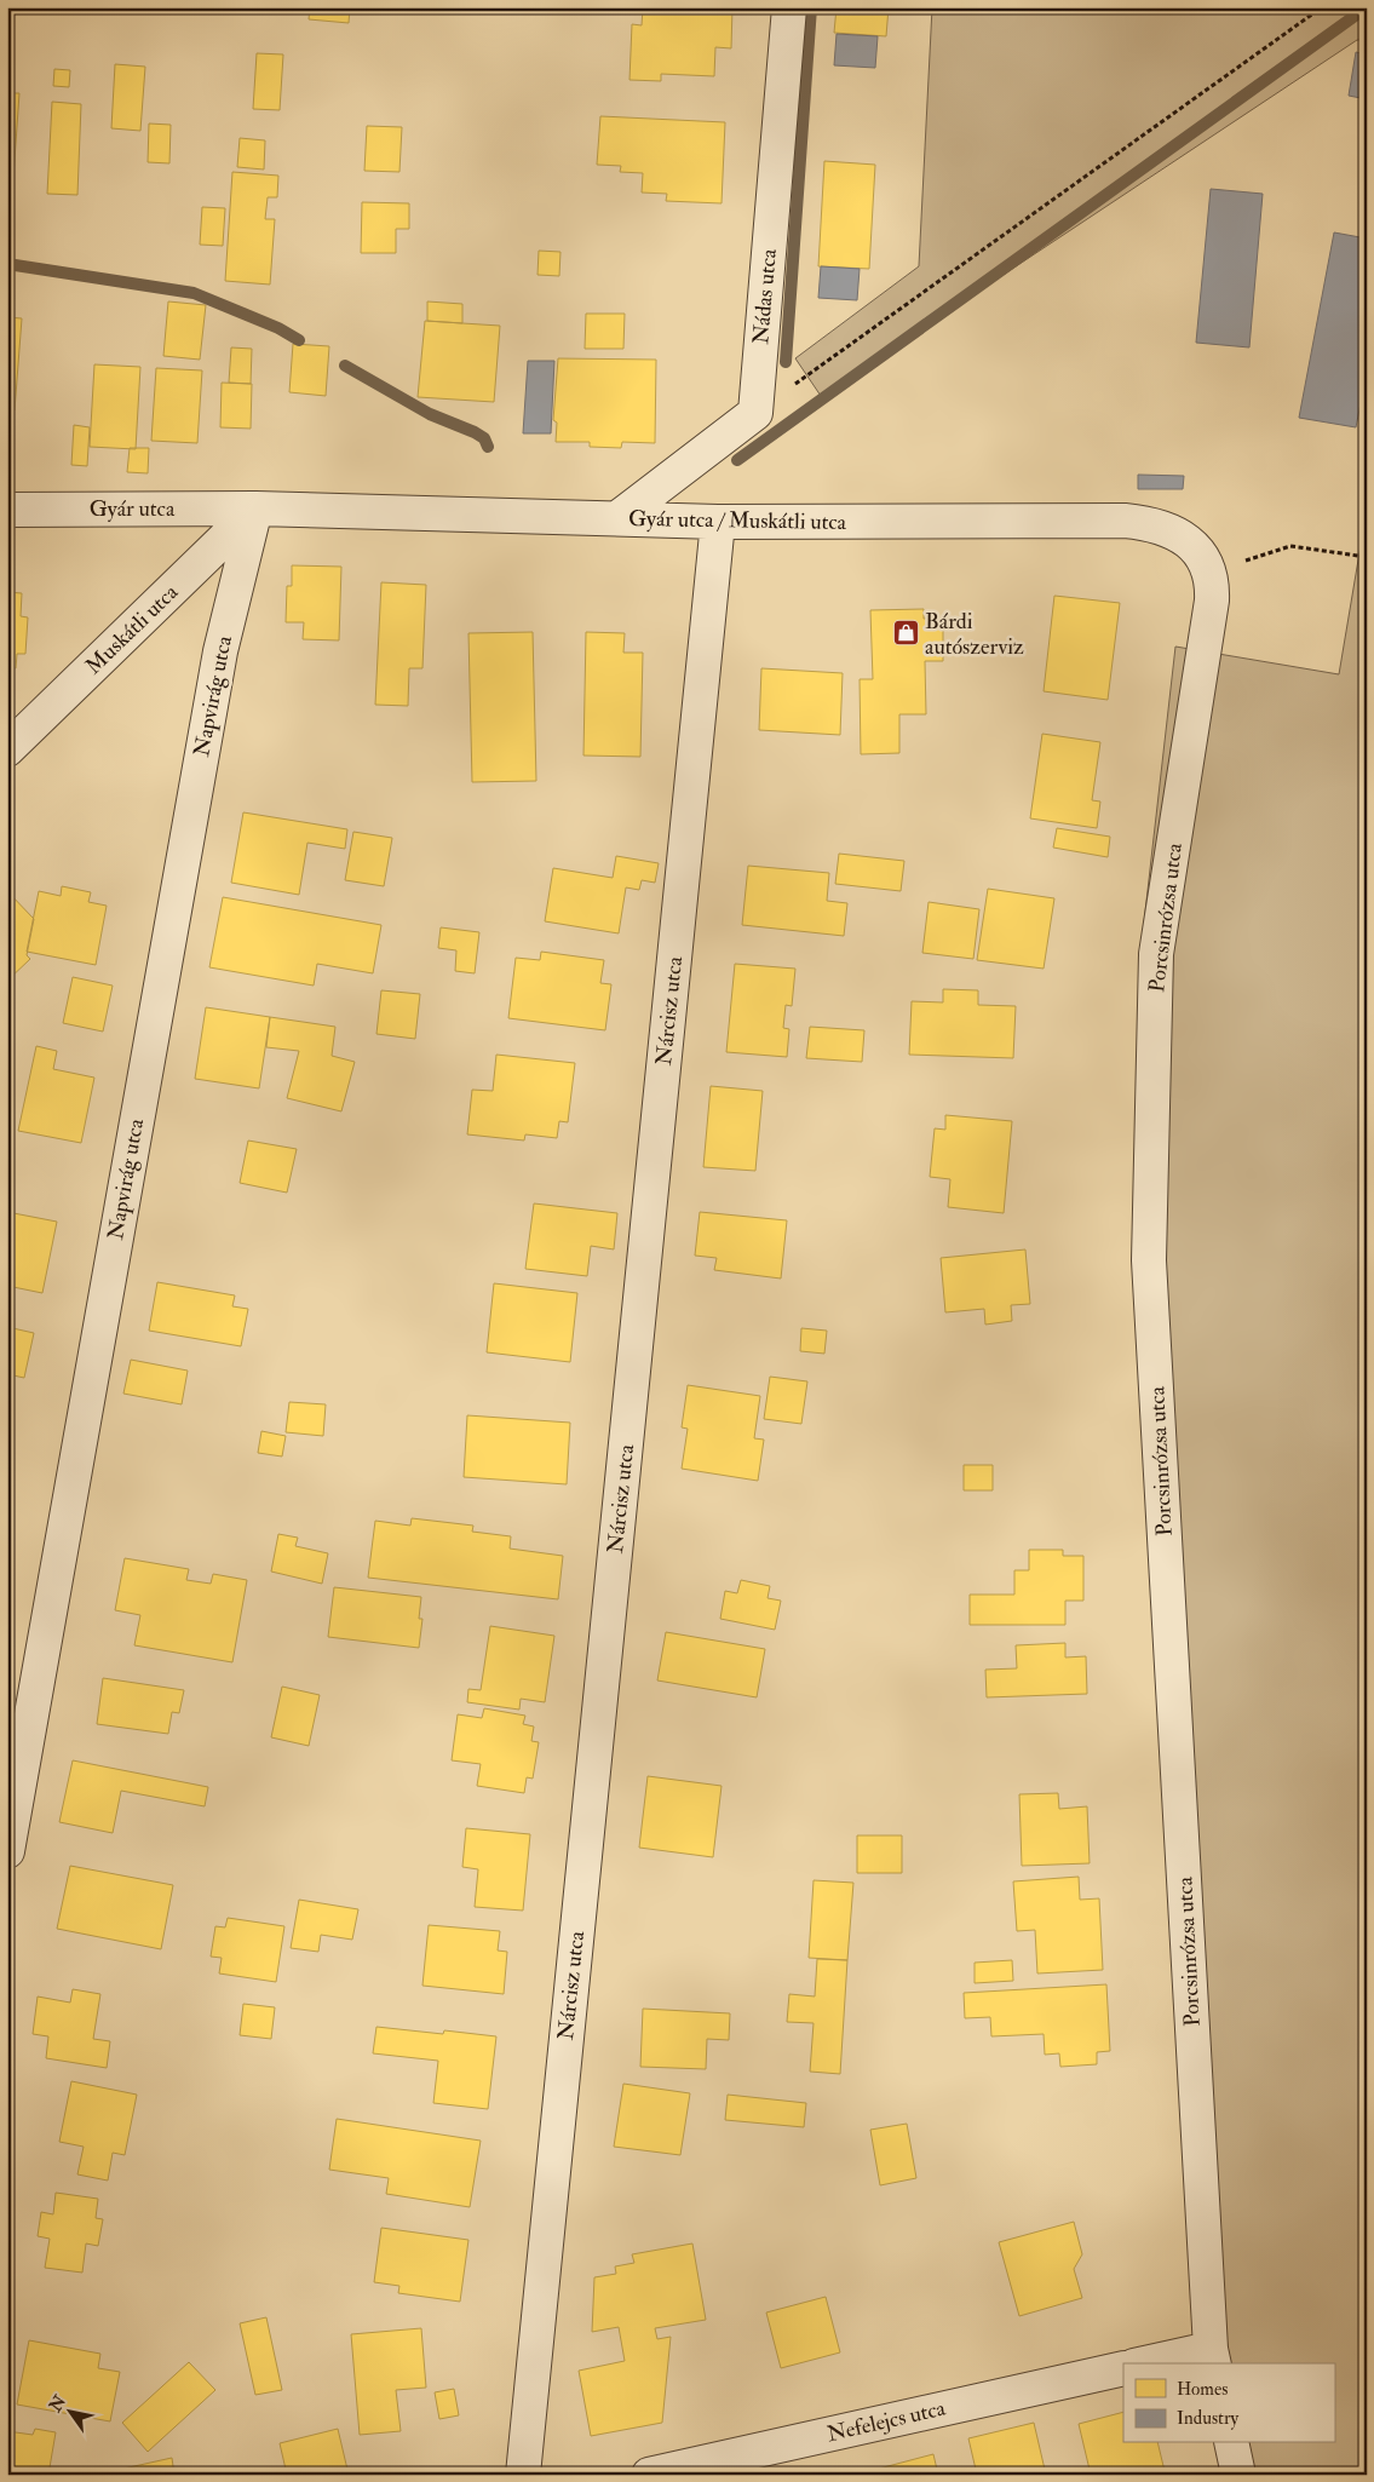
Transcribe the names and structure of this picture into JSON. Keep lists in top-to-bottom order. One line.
{"streets":{"street":["Nádas utca","Gyár utca","Gyár utca / Muskátli utca","Muskátli utca","Napvirág utca","Porcsinrózsa utca","Nárcisz utca","Nefelejcs utca"]},"crossings":[["Gyár utca","Gyár utca / Muskátli utca"],["Gyár utca","Muskátli utca"],["Gyár utca","Napvirág utca"],["Gyár utca / Muskátli utca","Muskátli utca"],["Gyár utca / Muskátli utca","Napvirág utca"],["Gyár utca / Muskátli utca","Porcsinrózsa utca"],["Gyár utca / Muskátli utca","Nárcisz utca"],["Muskátli utca","Napvirág utca"]],"places":{"shop":["Bárdi autószerviz"]},"legend":["Homes","Industry"],"north":"top left"}
